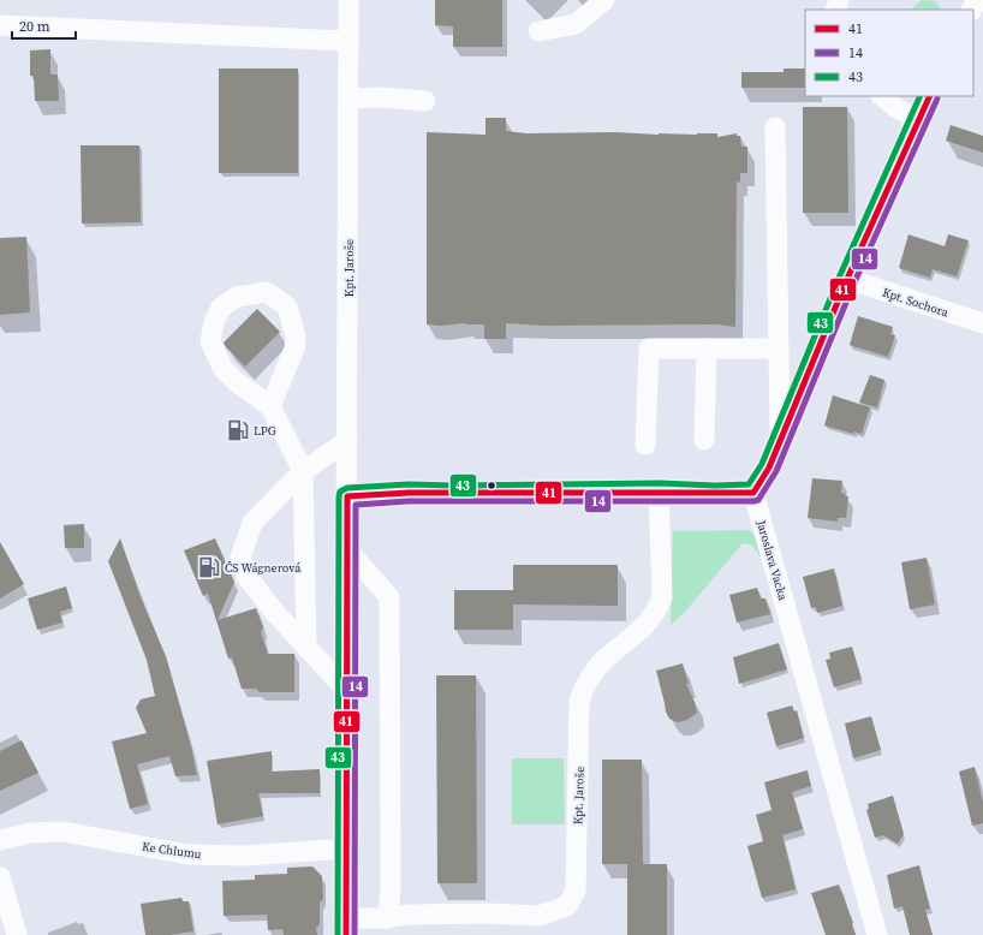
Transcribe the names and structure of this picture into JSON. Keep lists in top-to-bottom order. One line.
{"streets":{"street":["Kpt. Jaroše","Kpt. Sochora","Jaroslava Vacka","Ke Chlumu"]},"crossings":[["Kpt. Jaroše","Ke Chlumu"]],"places":{"fuel station":["LPG","ČS Wágnerová"]},"lines":["transit line 41","transit line 43","transit line 14"],"legend":["41","14","43"],"scale_bar":"20 m"}
